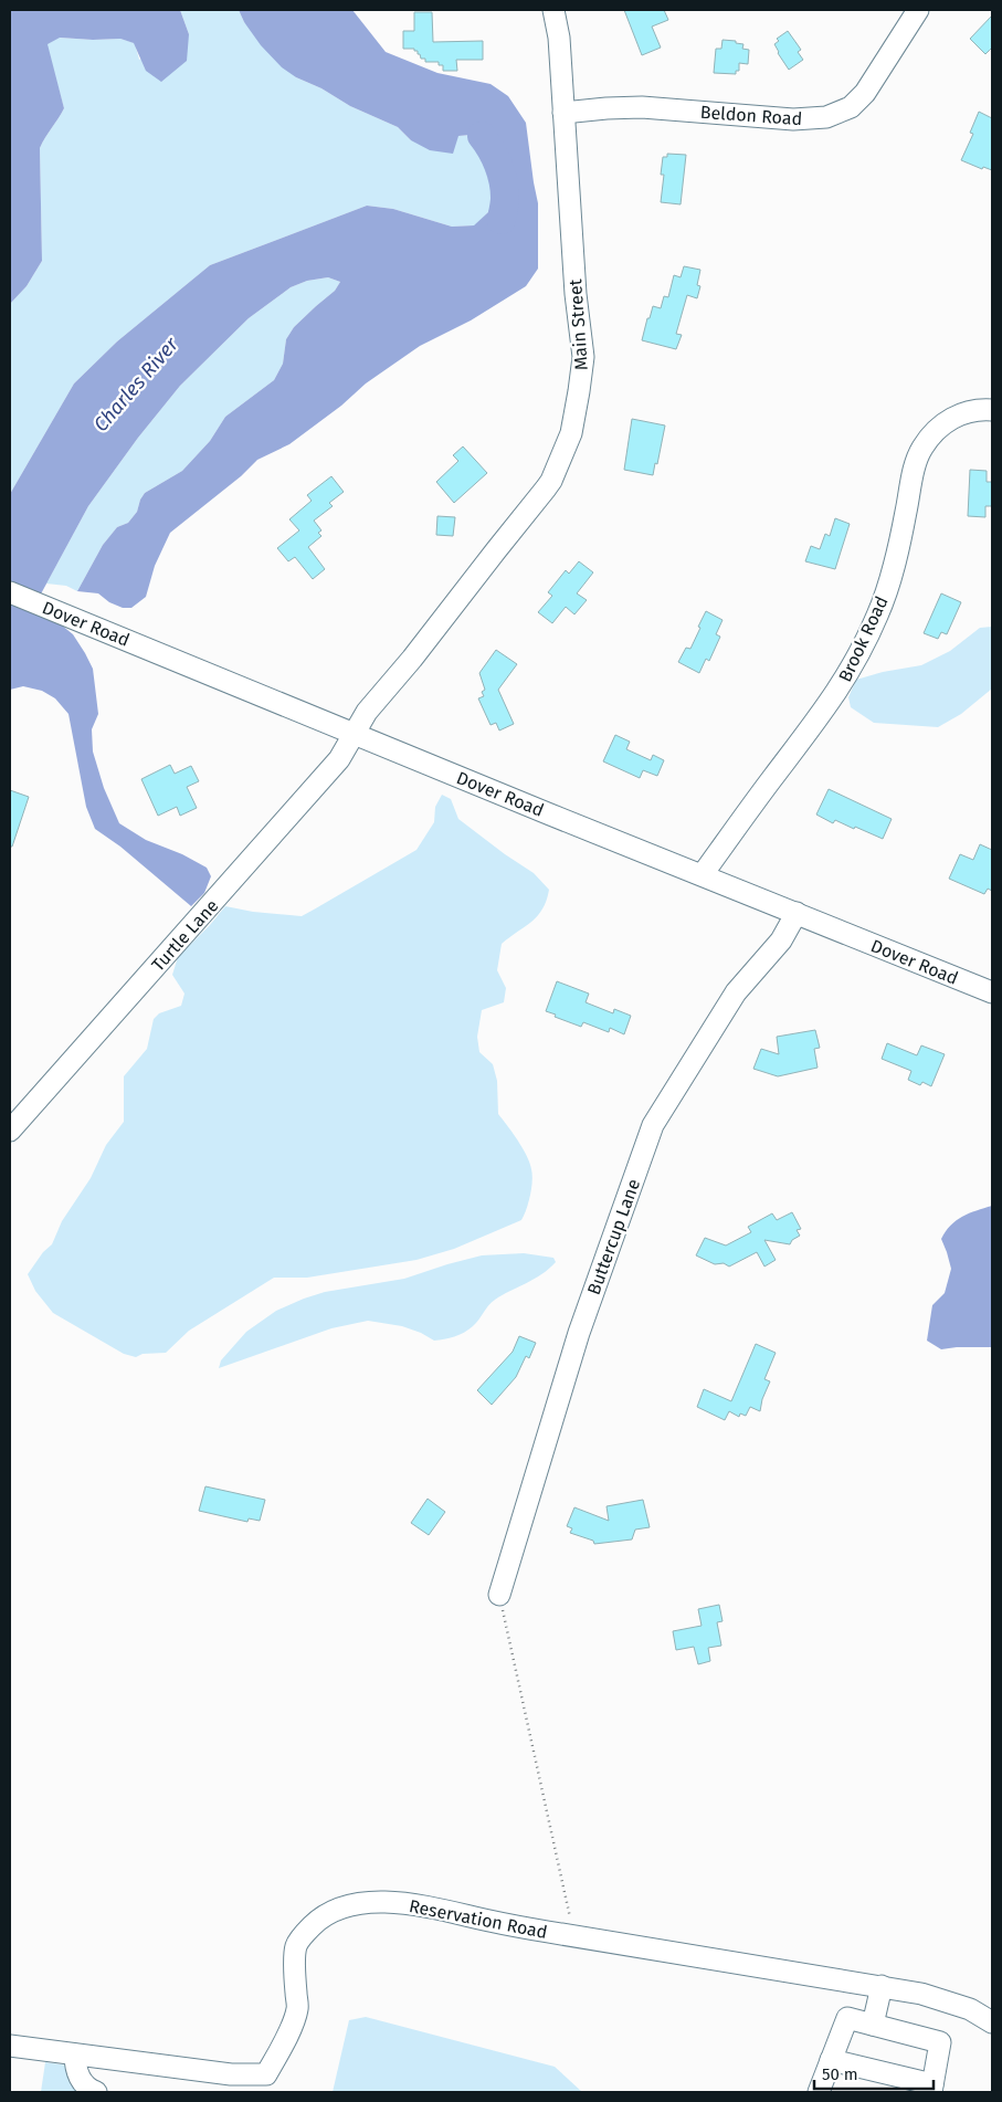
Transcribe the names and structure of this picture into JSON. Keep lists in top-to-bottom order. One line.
{"streets":{"street":["Beldon Road","Main Street","Dover Road","Brook Road","Turtle Lane","Buttercup Lane","Reservation Road"]},"crossings":[["Beldon Road","Main Street"],["Main Street","Dover Road"],["Main Street","Turtle Lane"],["Dover Road","Brook Road"],["Dover Road","Turtle Lane"],["Dover Road","Buttercup Lane"]],"water":["Charles River"],"scale_bar":"50 m"}
